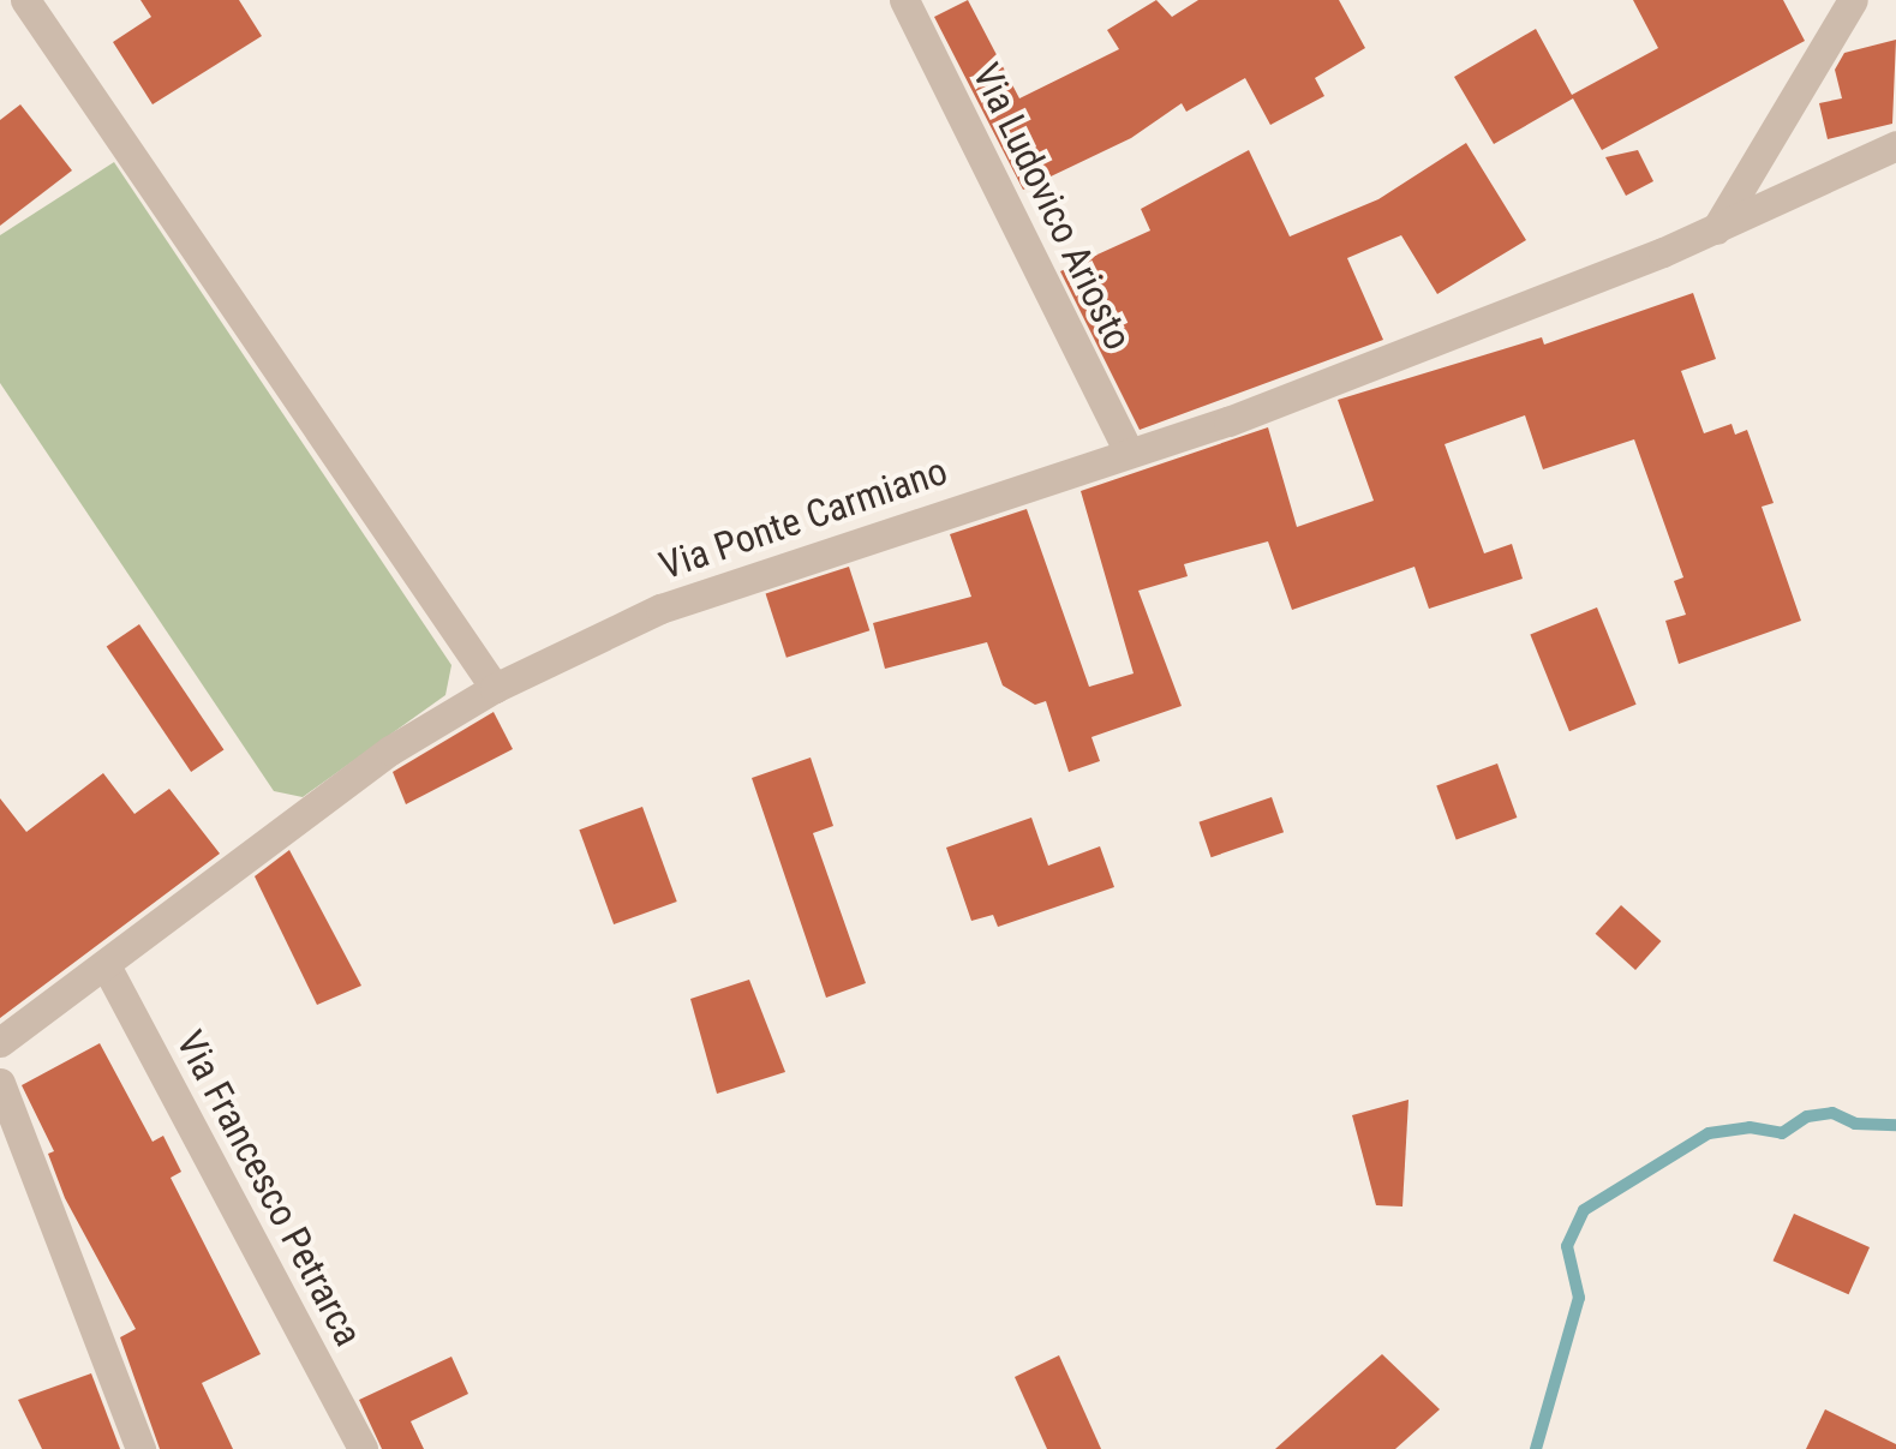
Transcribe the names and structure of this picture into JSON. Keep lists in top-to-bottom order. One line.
{"streets":{"street":["Via Ludovico Ariosto","Via Ponte Carmiano","Via Francesco Petrarca"]},"crossings":[["Via Ludovico Ariosto","Via Ponte Carmiano"],["Via Ponte Carmiano","Via Francesco Petrarca"]]}
